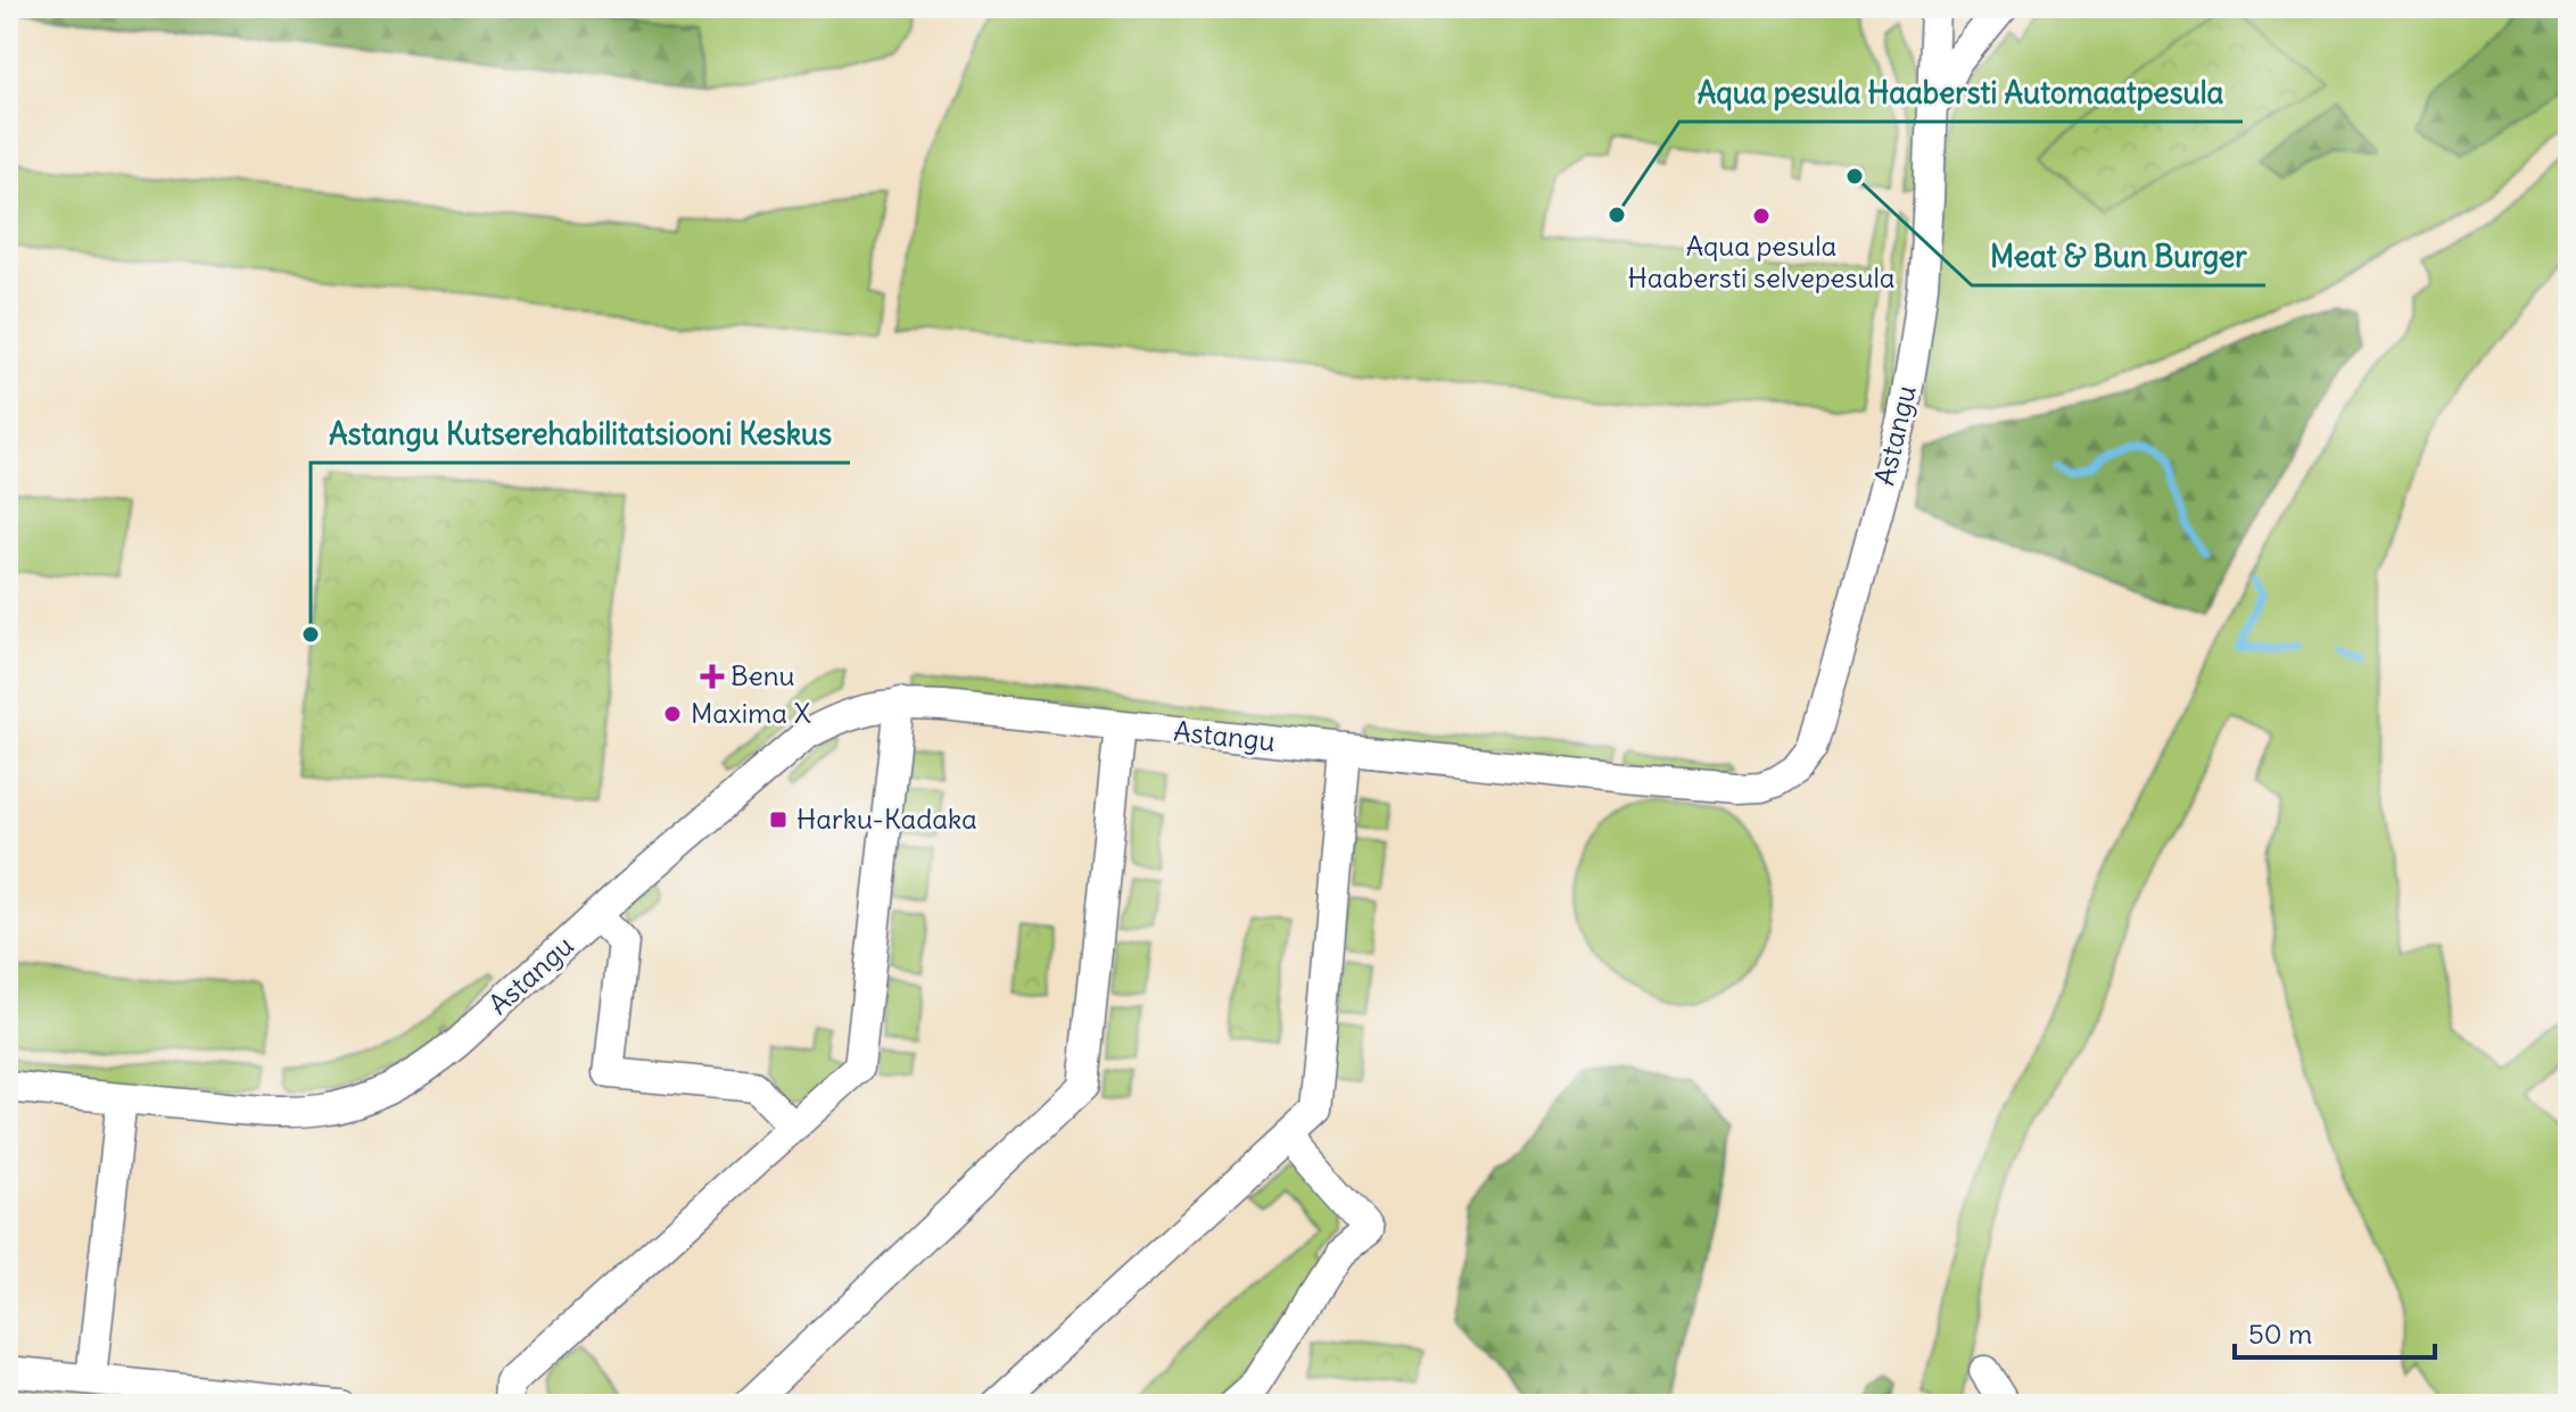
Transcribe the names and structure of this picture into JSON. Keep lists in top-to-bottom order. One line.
{"streets":{"street":["Astangu"]},"places":{"other":["Meat & Bun Burger","Aqua pesula Haabersti Automaatpesula","Aqua pesula Haabersti selvepesula","Astangu Kutserehabilitatsiooni Keskus","Maxima X"],"health":["Benu"],"transit":["Harku-Kadaka"]},"scale_bar":"50 m"}
